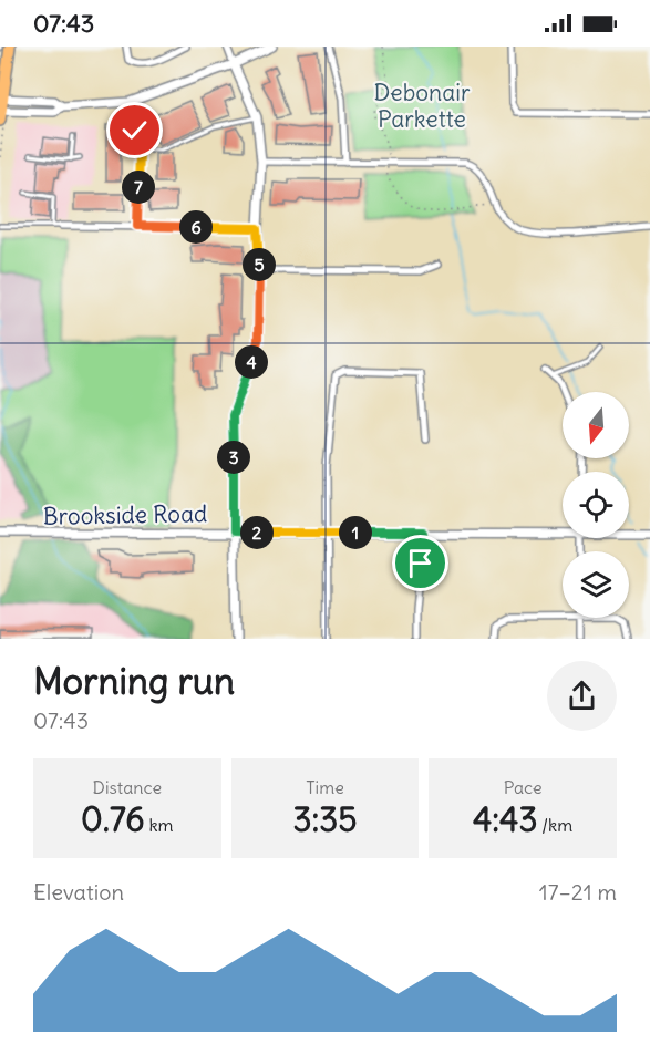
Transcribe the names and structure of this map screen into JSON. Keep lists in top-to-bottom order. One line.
{"streets":{"street":["Brookside Road"]},"parks":["Debonair Parkette"],"north":"bottom","page":{"status":"07:43","pins":["7","6","5","4","3","1","2"],"heading":["Morning run","07:43"],"stats":[["Distance","0.76 km"],["Time","3:35"],["Pace","4:43 /km"]],"chart":["Elevation","17–21 m"]}}
